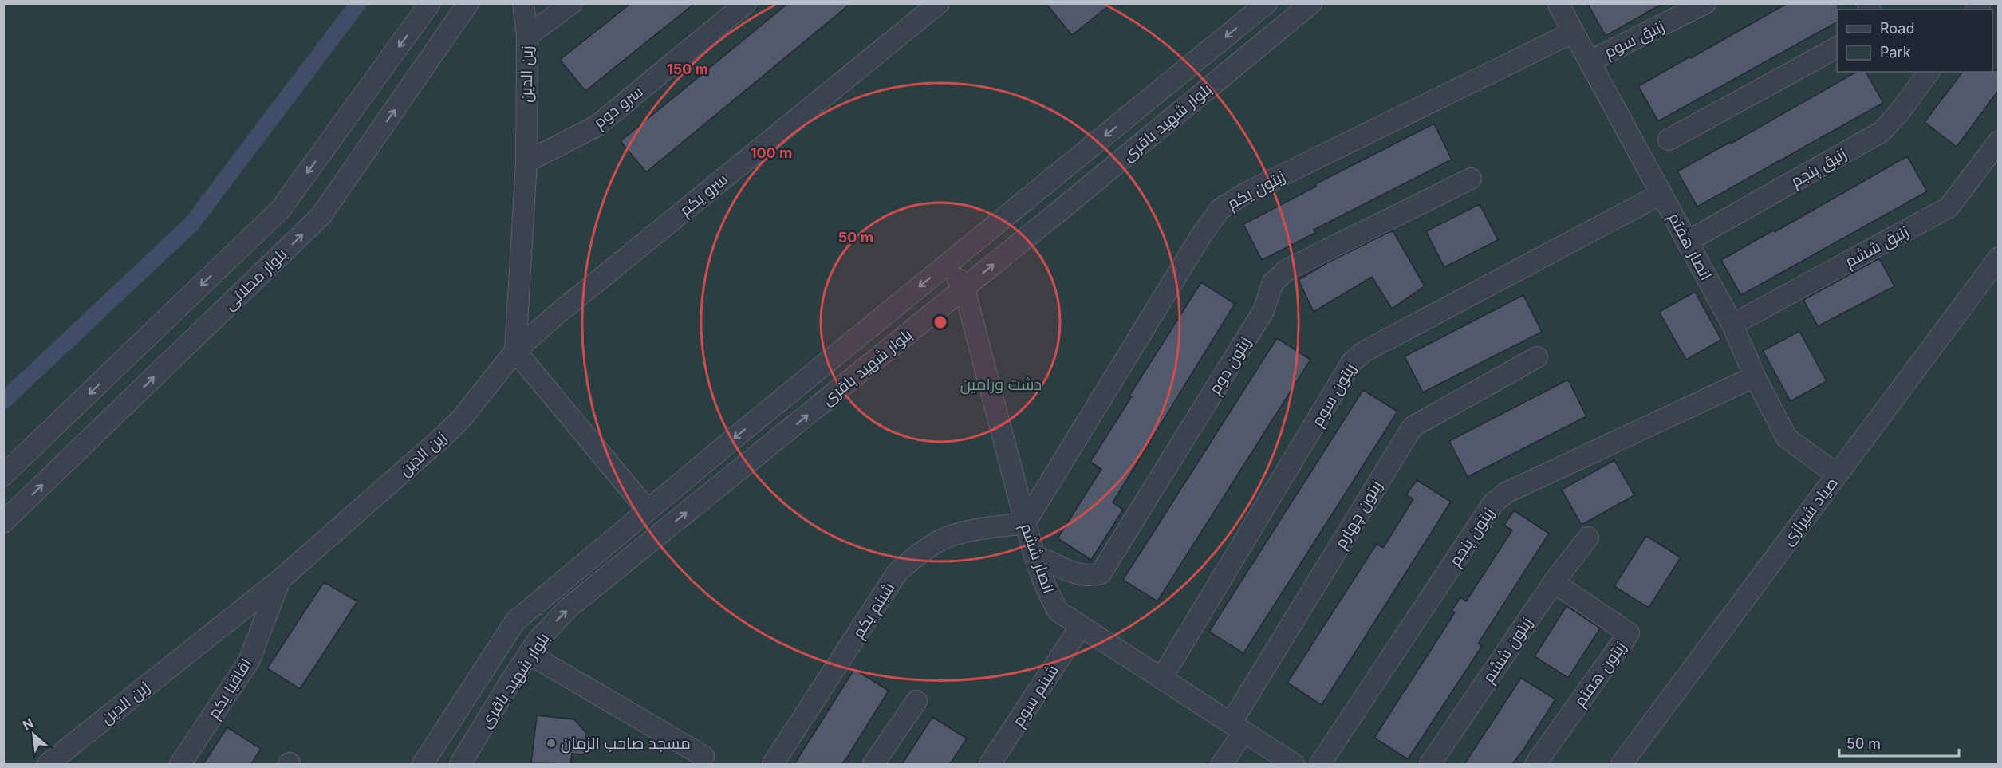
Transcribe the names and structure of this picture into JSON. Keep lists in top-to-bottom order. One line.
{"streets":{"street":["زنبق سوم","زین الدین","سرو دوم","بلوار شهید باقری","زنبق پنجم","زیتون یکم","سرو یکم","انصار هفتم","زنبق ششم","بلوار محلاتی","زیتون دوم","زیتون سوم","صیاد شیرازی","زیتون چهارم","زیتون پنجم","انصار ششم","شبنم یکم","زیتون ششم","زیتون هفتم","اقاقیا یکم","شبنم سوم"]},"crossings":[["زنبق سوم","انصار هفتم"],["زین الدین","سرو دوم"],["زین الدین","سرو یکم"],["زین الدین","اقاقیا یکم"],["بلوار شهید باقری","انصار ششم"],["زنبق پنجم","انصار هفتم"],["زیتون یکم","انصار هفتم"],["زیتون یکم","انصار ششم"],["زیتون یکم","شبنم یکم"],["انصار هفتم","زنبق ششم"],["انصار هفتم","زیتون سوم"],["انصار هفتم","صیاد شیرازی"],["انصار هفتم","زیتون پنجم"],["زیتون دوم","انصار ششم"],["زیتون سوم","انصار ششم"],["زیتون چهارم","انصار ششم"],["انصار ششم","شبنم یکم"],["انصار ششم","شبنم سوم"],["زیتون ششم","زیتون هفتم"]],"parks":["دشت ورامین"],"places":["مسجد صاحب الزمان"],"legend":["Road","Park"],"scale_bar":"50 m","north":"top left","rings":["150 m","100 m","50 m"]}
